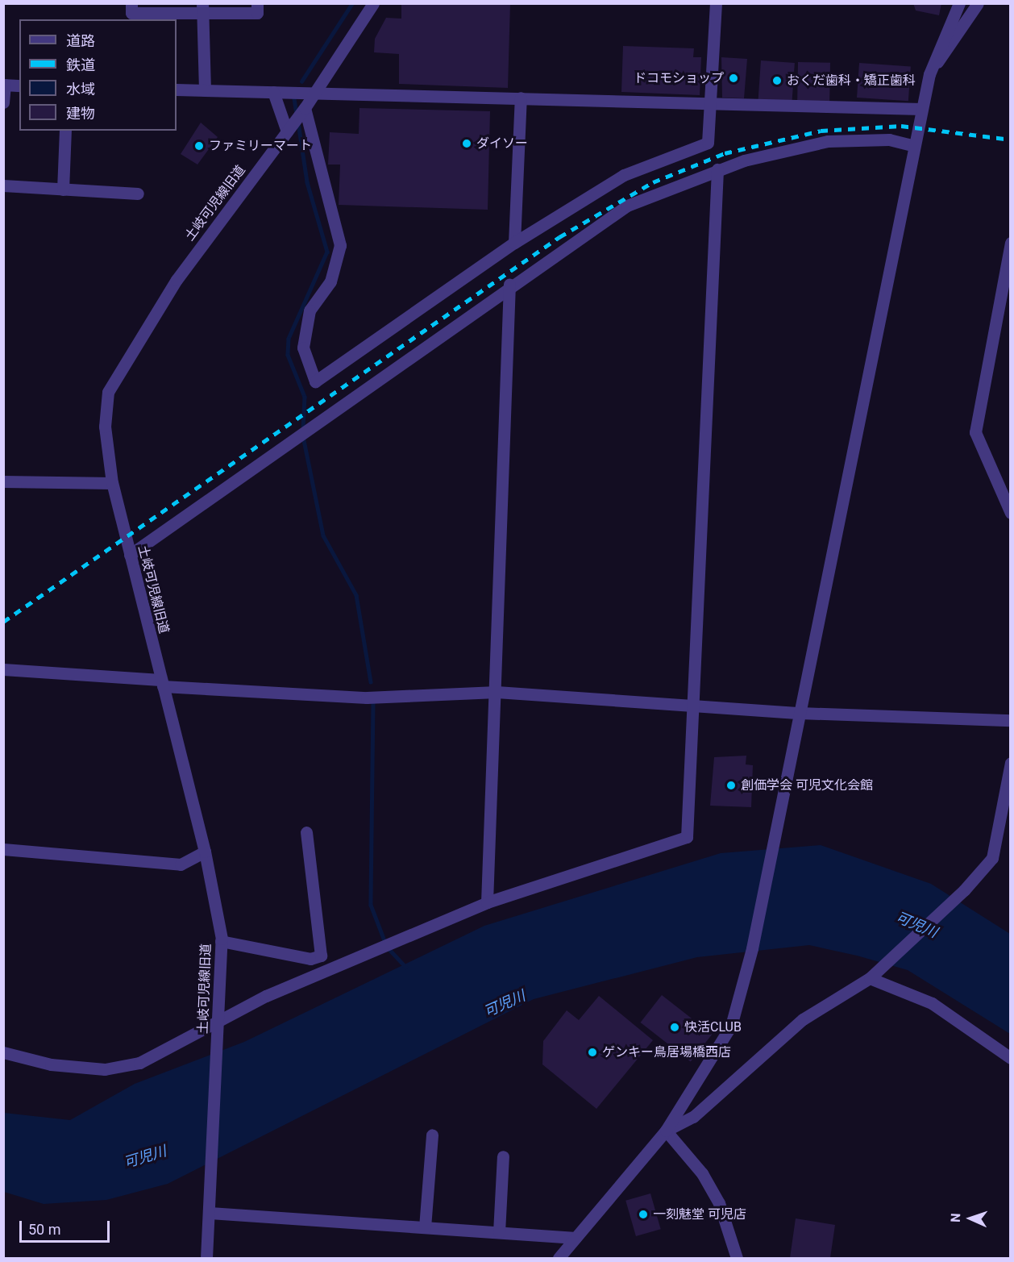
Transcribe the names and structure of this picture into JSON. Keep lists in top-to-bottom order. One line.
{"streets":{"street":["土岐可児線旧道"]},"water":["可児川"],"places":["ドコモショップ","おくだ歯科・矯正歯科","ダイソー","ファミリーマート","創価学会 可児文化会館","快活CLUB","ゲンキー鳥居場橋西店","一刻魅堂 可児店"],"legend":["道路","鉄道","水域","建物"],"scale_bar":"50 m","north":"left"}
